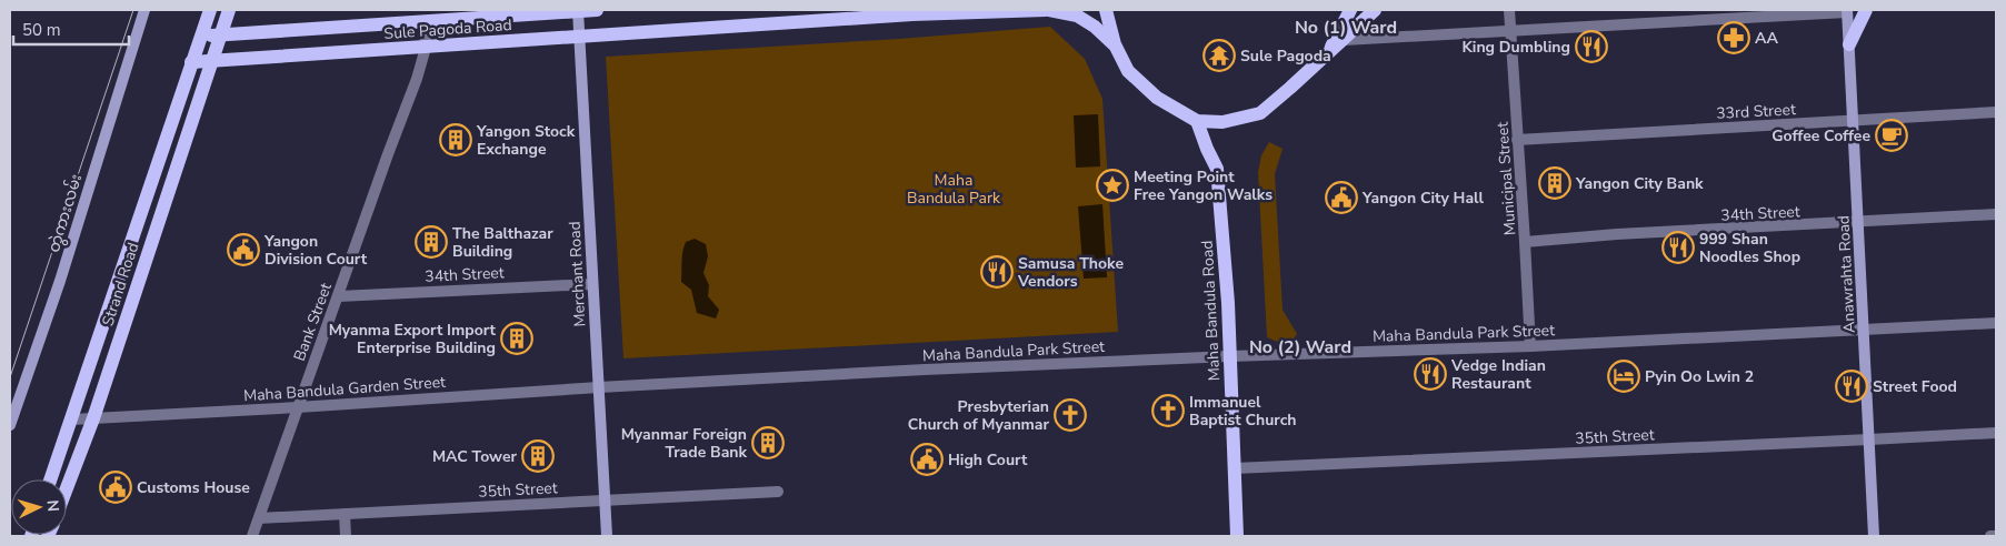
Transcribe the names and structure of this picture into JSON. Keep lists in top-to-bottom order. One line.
{"streets":{"main road":["Sule Pagoda Road","တွဲကားလမ်း","Merchant Road","Anawrahta Road","Strand Road","Maha Bandula Road"],"street":["33rd Street","Municipal Street","34th Street","Bank Street","Maha Bandula Park Street","Maha Bandula Garden Street","35th Street"]},"crossings":[["Sule Pagoda Road","Merchant Road"],["Sule Pagoda Road","Strand Road"],["Sule Pagoda Road","Bank Street"],["33rd Street","Municipal Street"],["33rd Street","Anawrahta Road"],["Municipal Street","34th Street"],["Municipal Street","Maha Bandula Park Street"],["34th Street","Merchant Road"],["34th Street","Anawrahta Road"],["34th Street","Bank Street"],["Merchant Road","Maha Bandula Park Street"],["Merchant Road","Maha Bandula Garden Street"],["Merchant Road","35th Street"],["Anawrahta Road","Maha Bandula Park Street"],["Anawrahta Road","35th Street"],["Strand Road","Maha Bandula Garden Street"],["Maha Bandula Road","Maha Bandula Park Street"],["Maha Bandula Road","35th Street"],["Bank Street","Maha Bandula Garden Street"],["Bank Street","35th Street"],["Maha Bandula Park Street","Maha Bandula Garden Street"]],"districts":["No (1) Ward","No (2) Ward"],"parks":["Maha Bandula Park"],"places":{"pharmacy":["AA"],"restaurant":["King Dumbling","999 Shan Noodles Shop","Samusa Thoke Vendors","Vedge Indian Restaurant","Street Food"],"temple":["Sule Pagoda"],"cafe":["Goffee Coffee"],"building":["Yangon Stock Exchange","Yangon City Bank","The Balthazar Building","Myanma Export Import Enterprise Building","Myanmar Foreign Trade Bank","MAC Tower"],"place":["Meeting Point Free Yangon Walks"],"public building":["Yangon City Hall","Yangon Division Court","High Court","Customs House"],"hotel":["Pyin Oo Lwin 2"],"church":["Immanuel Baptist Church","Presbyterian Church of Myanmar"]},"scale_bar":"50 m","north":"right"}
